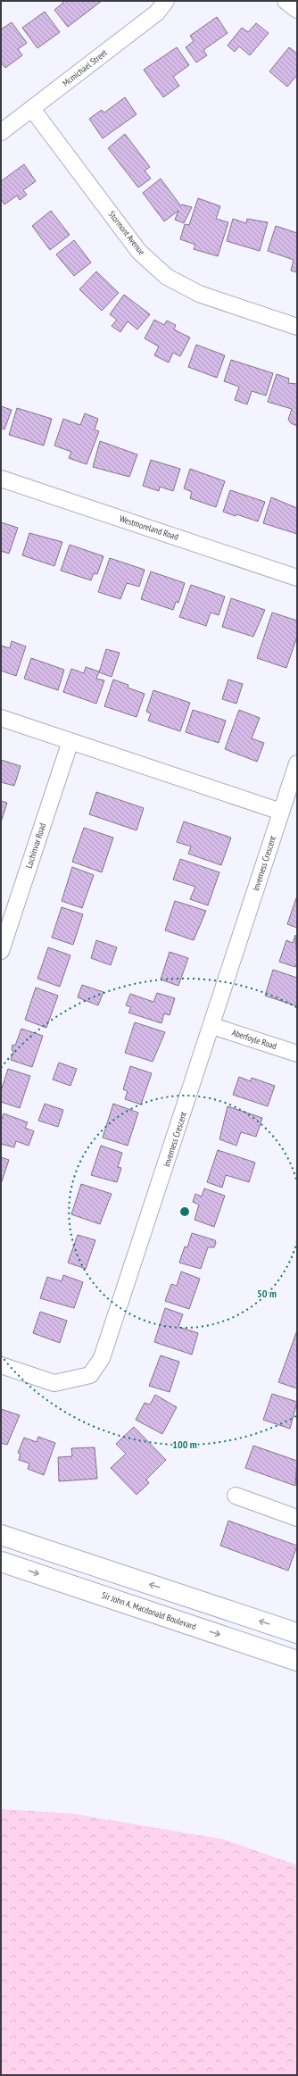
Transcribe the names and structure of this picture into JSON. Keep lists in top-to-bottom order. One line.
{"streets":{"main road":["Sir John A. Macdonald Boulevard"],"street":["Mcmichael Street","Stormont Avenue","Westmoreland Road","Lochinvar Road","Inverness Crescent","Aberfoyle Road"]},"crossings":[["Mcmichael Street","Stormont Avenue"],["Inverness Crescent","Aberfoyle Road"]],"rings":["50 m","100 m"]}
